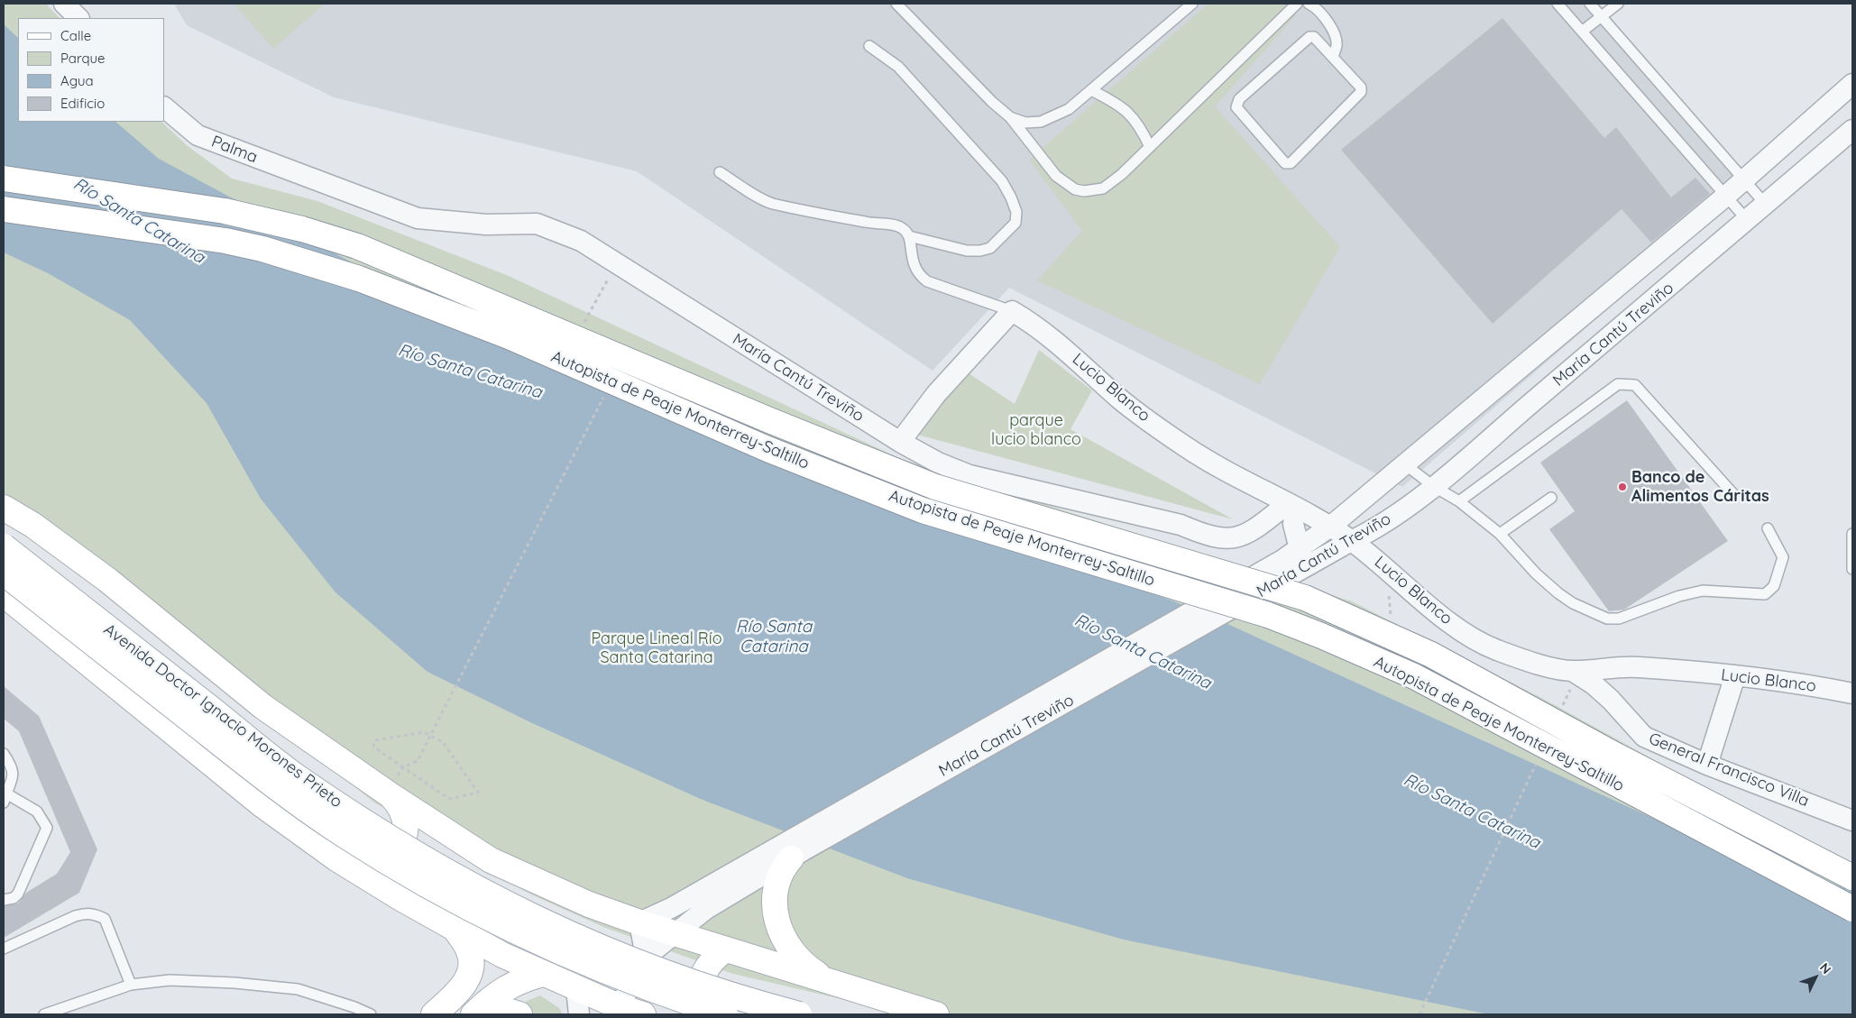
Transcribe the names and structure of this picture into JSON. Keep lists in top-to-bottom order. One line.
{"streets":{"main road":["Autopista de Peaje Monterrey-Saltillo","Avenida Doctor Ignacio Morones Prieto"],"street":["Palma","María Cantú Treviño","Lucio Blanco","General Francisco Villa"]},"crossings":[["Palma","María Cantú Treviño"],["María Cantú Treviño","Lucio Blanco"],["Lucio Blanco","General Francisco Villa"]],"water":["Río Santa Catarina"],"parks":["parque lucio blanco","Parque Lineal Río Santa Catarina"],"places":["Banco de Alimentos Cáritas"],"legend":["Calle","Parque","Agua","Edificio"],"north":"top right"}
